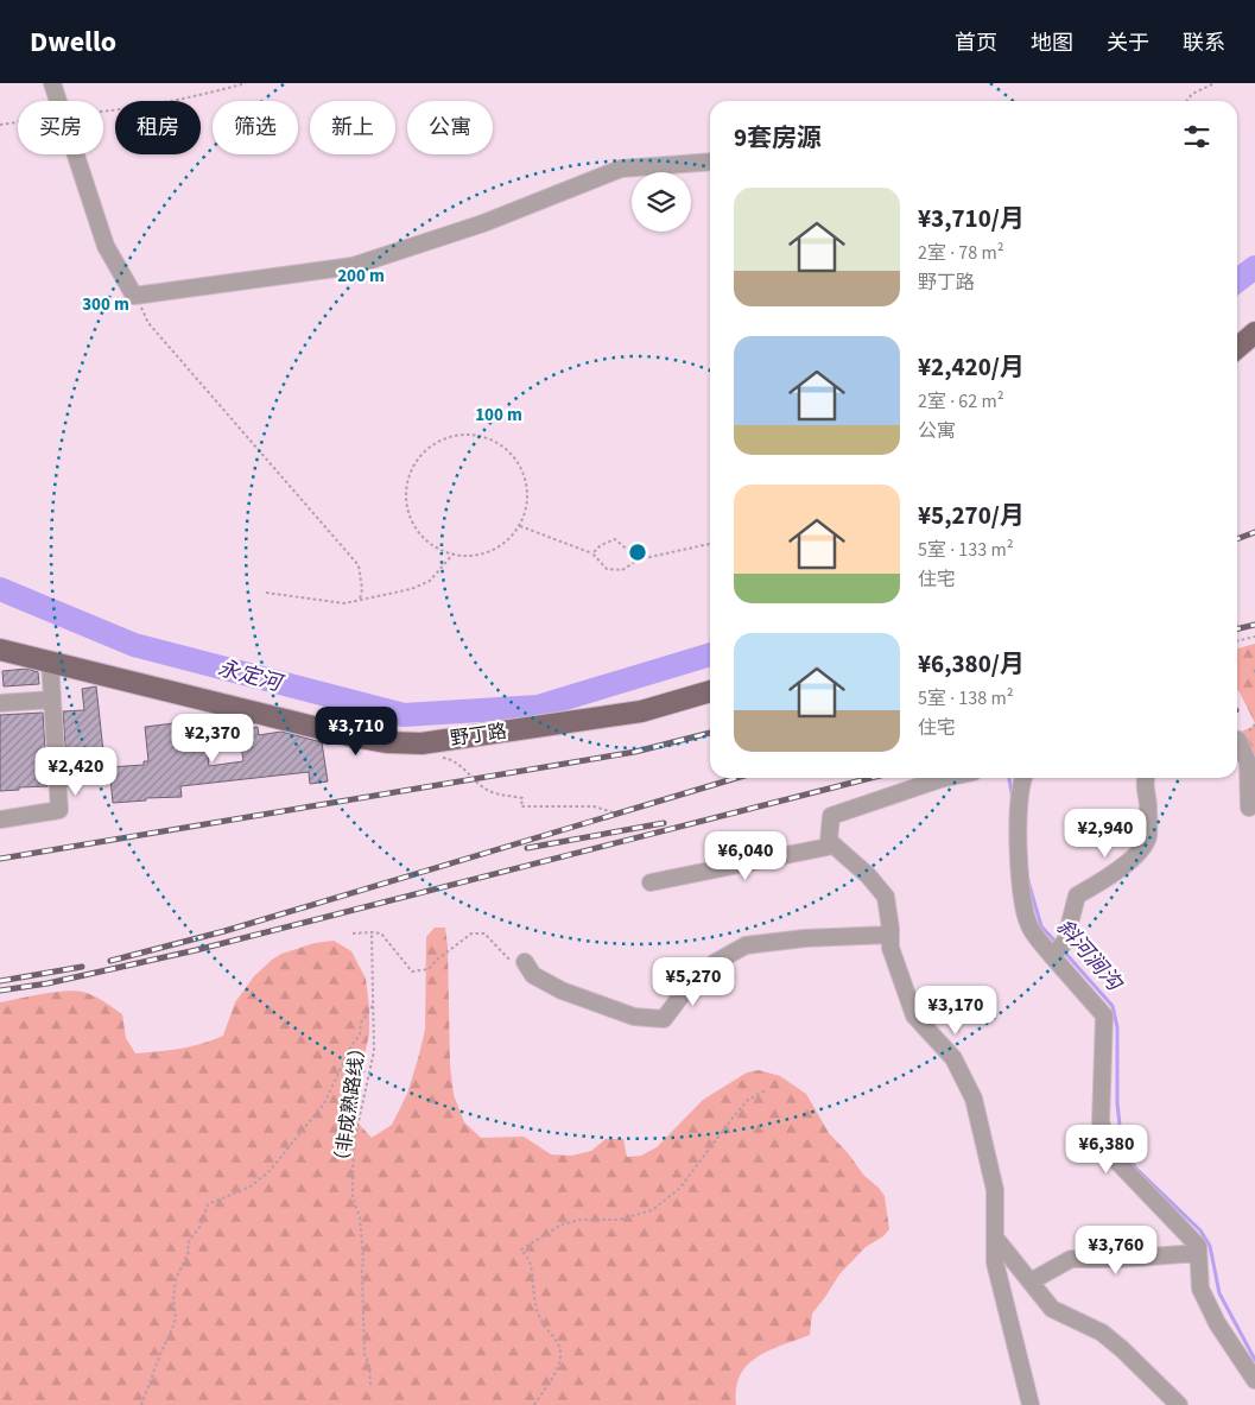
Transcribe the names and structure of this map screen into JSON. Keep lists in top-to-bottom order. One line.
{"streets":{"main road":["野丁路"],"path":["（非成熟路线）"]},"water":["永定河","斜河涧沟"],"page":{"header":"Dwello","nav":["首页","地图","关于","联系"],"chip":["买房","租房","筛选","新上","公寓"],"heading":"9套房源","list":[{"name":"¥3,710/月","note":"2室 · 78 m² · 野丁路"},{"name":"¥2,420/月","note":"2室 · 62 m² · 公寓"},{"name":"¥5,270/月","note":"5室 · 133 m² · 住宅"},{"name":"¥6,380/月","note":"5室 · 138 m² · 住宅"}],"price":["¥3,710","¥2,370","¥2,420","¥2,940","¥6,040","¥5,270","¥3,170","¥6,380","¥3,760"]},"rings":["200 m","300 m","100 m"]}
